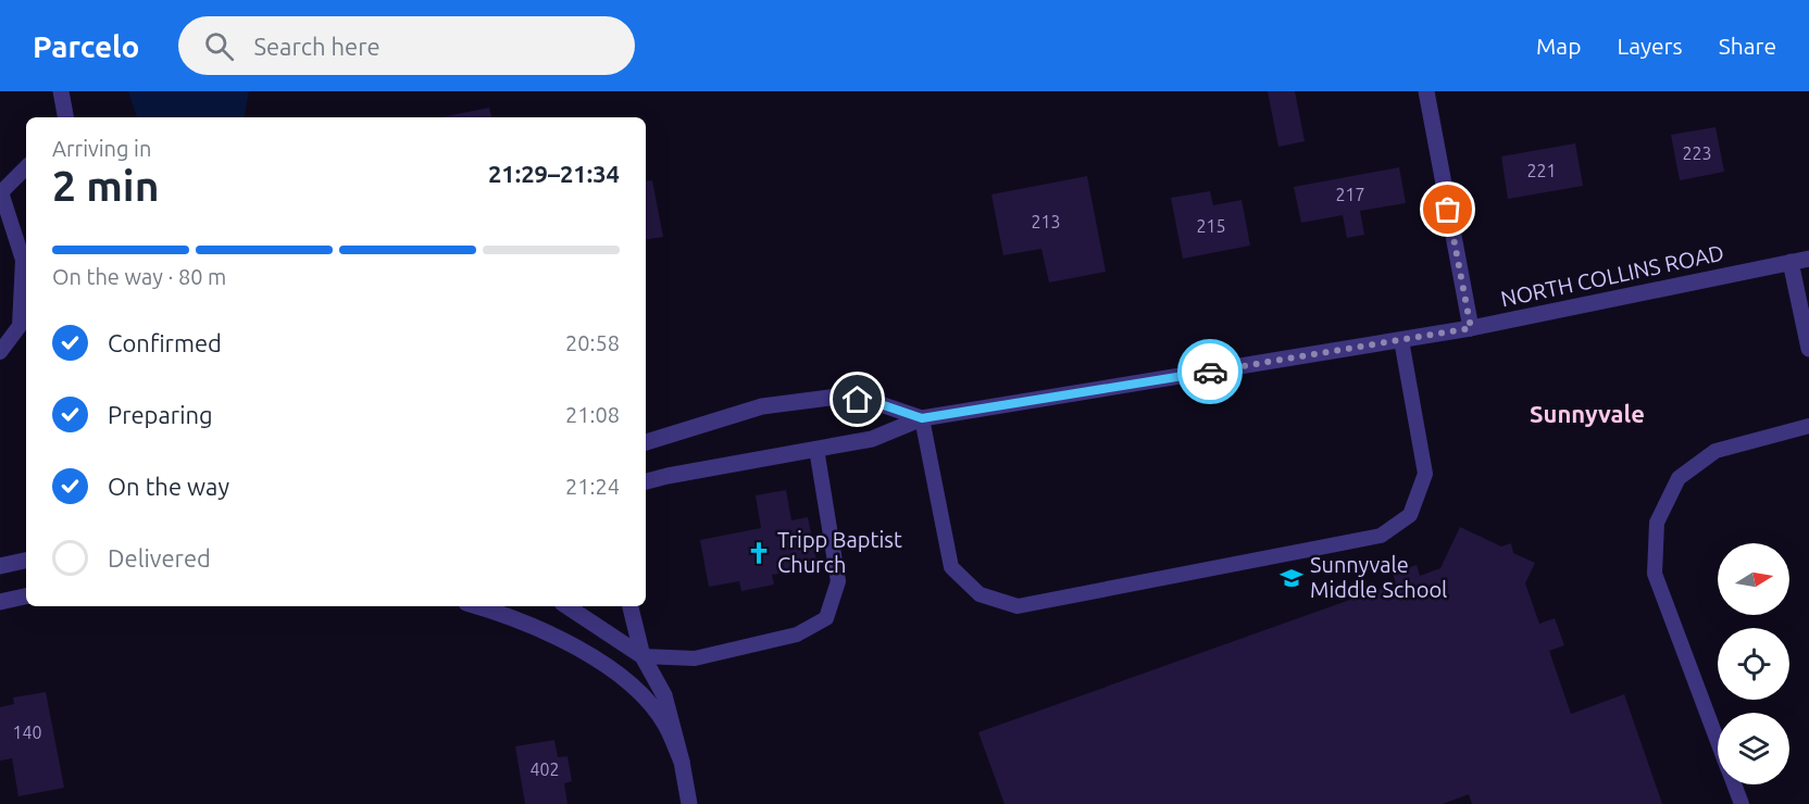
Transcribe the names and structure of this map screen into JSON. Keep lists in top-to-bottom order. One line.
{"streets":{"street":["NORTH COLLINS ROAD"]},"districts":["Sunnyvale"],"places":{"church":["Tripp Baptist Church"],"school or university":["Sunnyvale Middle School"]},"house_numbers":["223","221","217","213","215","140","402"],"north":"right","page":{"header":"Parcelo","search":"Search here","nav":["Map","Layers","Share"],"heading":["2 min","Arriving in","21:29–21:34"],"bar":"On the way · 80 m","list":[["Confirmed","20:58"],["Preparing","21:08"],["On the way","21:24"],"Delivered"]}}
